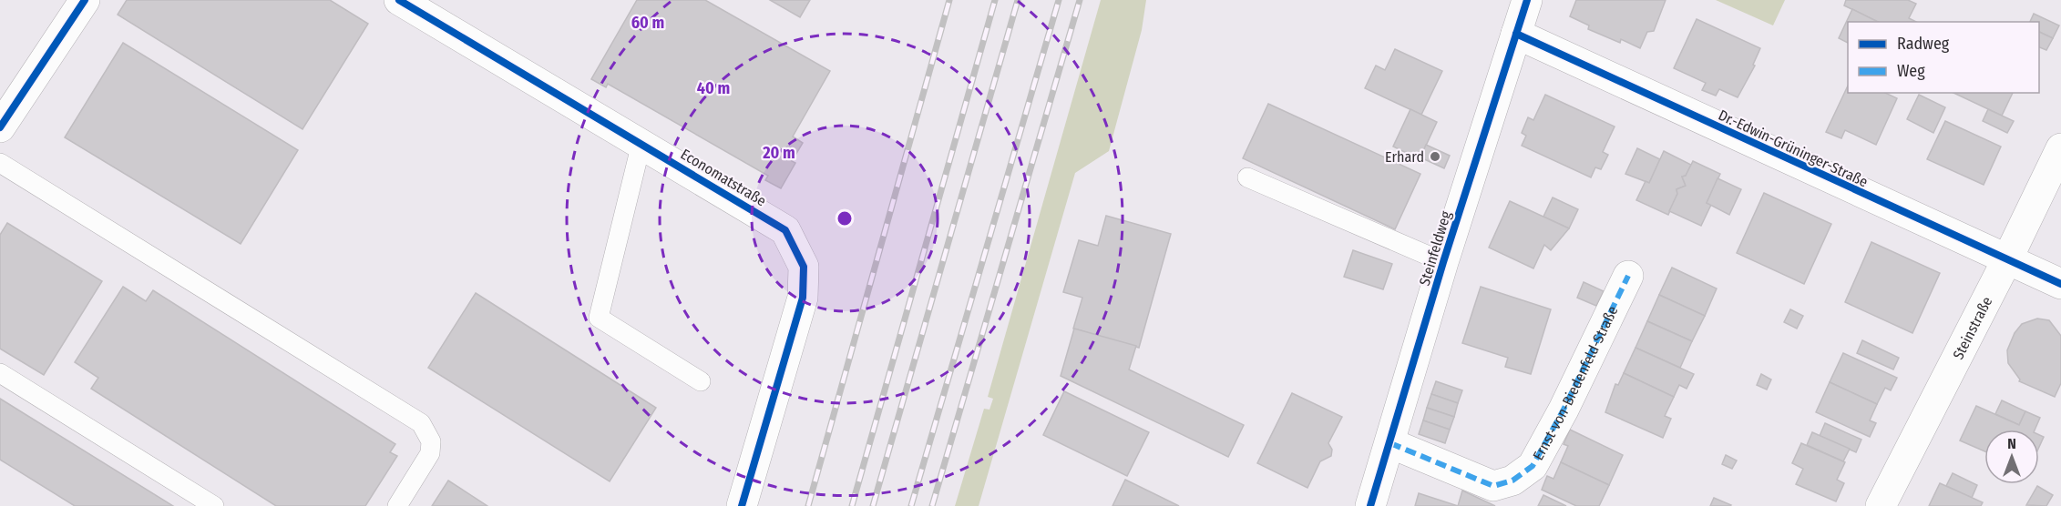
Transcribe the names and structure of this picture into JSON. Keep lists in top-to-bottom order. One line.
{"streets":{"street":["Dr.-Edwin-Grüninger-Straße","Economatstraße","Steinfeldweg","Steinstraße","Ernst-von-Biedenfeld-Straße"]},"crossings":[["Dr.-Edwin-Grüninger-Straße","Steinfeldweg"],["Dr.-Edwin-Grüninger-Straße","Steinstraße"],["Steinfeldweg","Ernst-von-Biedenfeld-Straße"]],"places":["Erhard"],"legend":["Radweg","Weg"],"north":"top","rings":["60 m","40 m","20 m"]}
